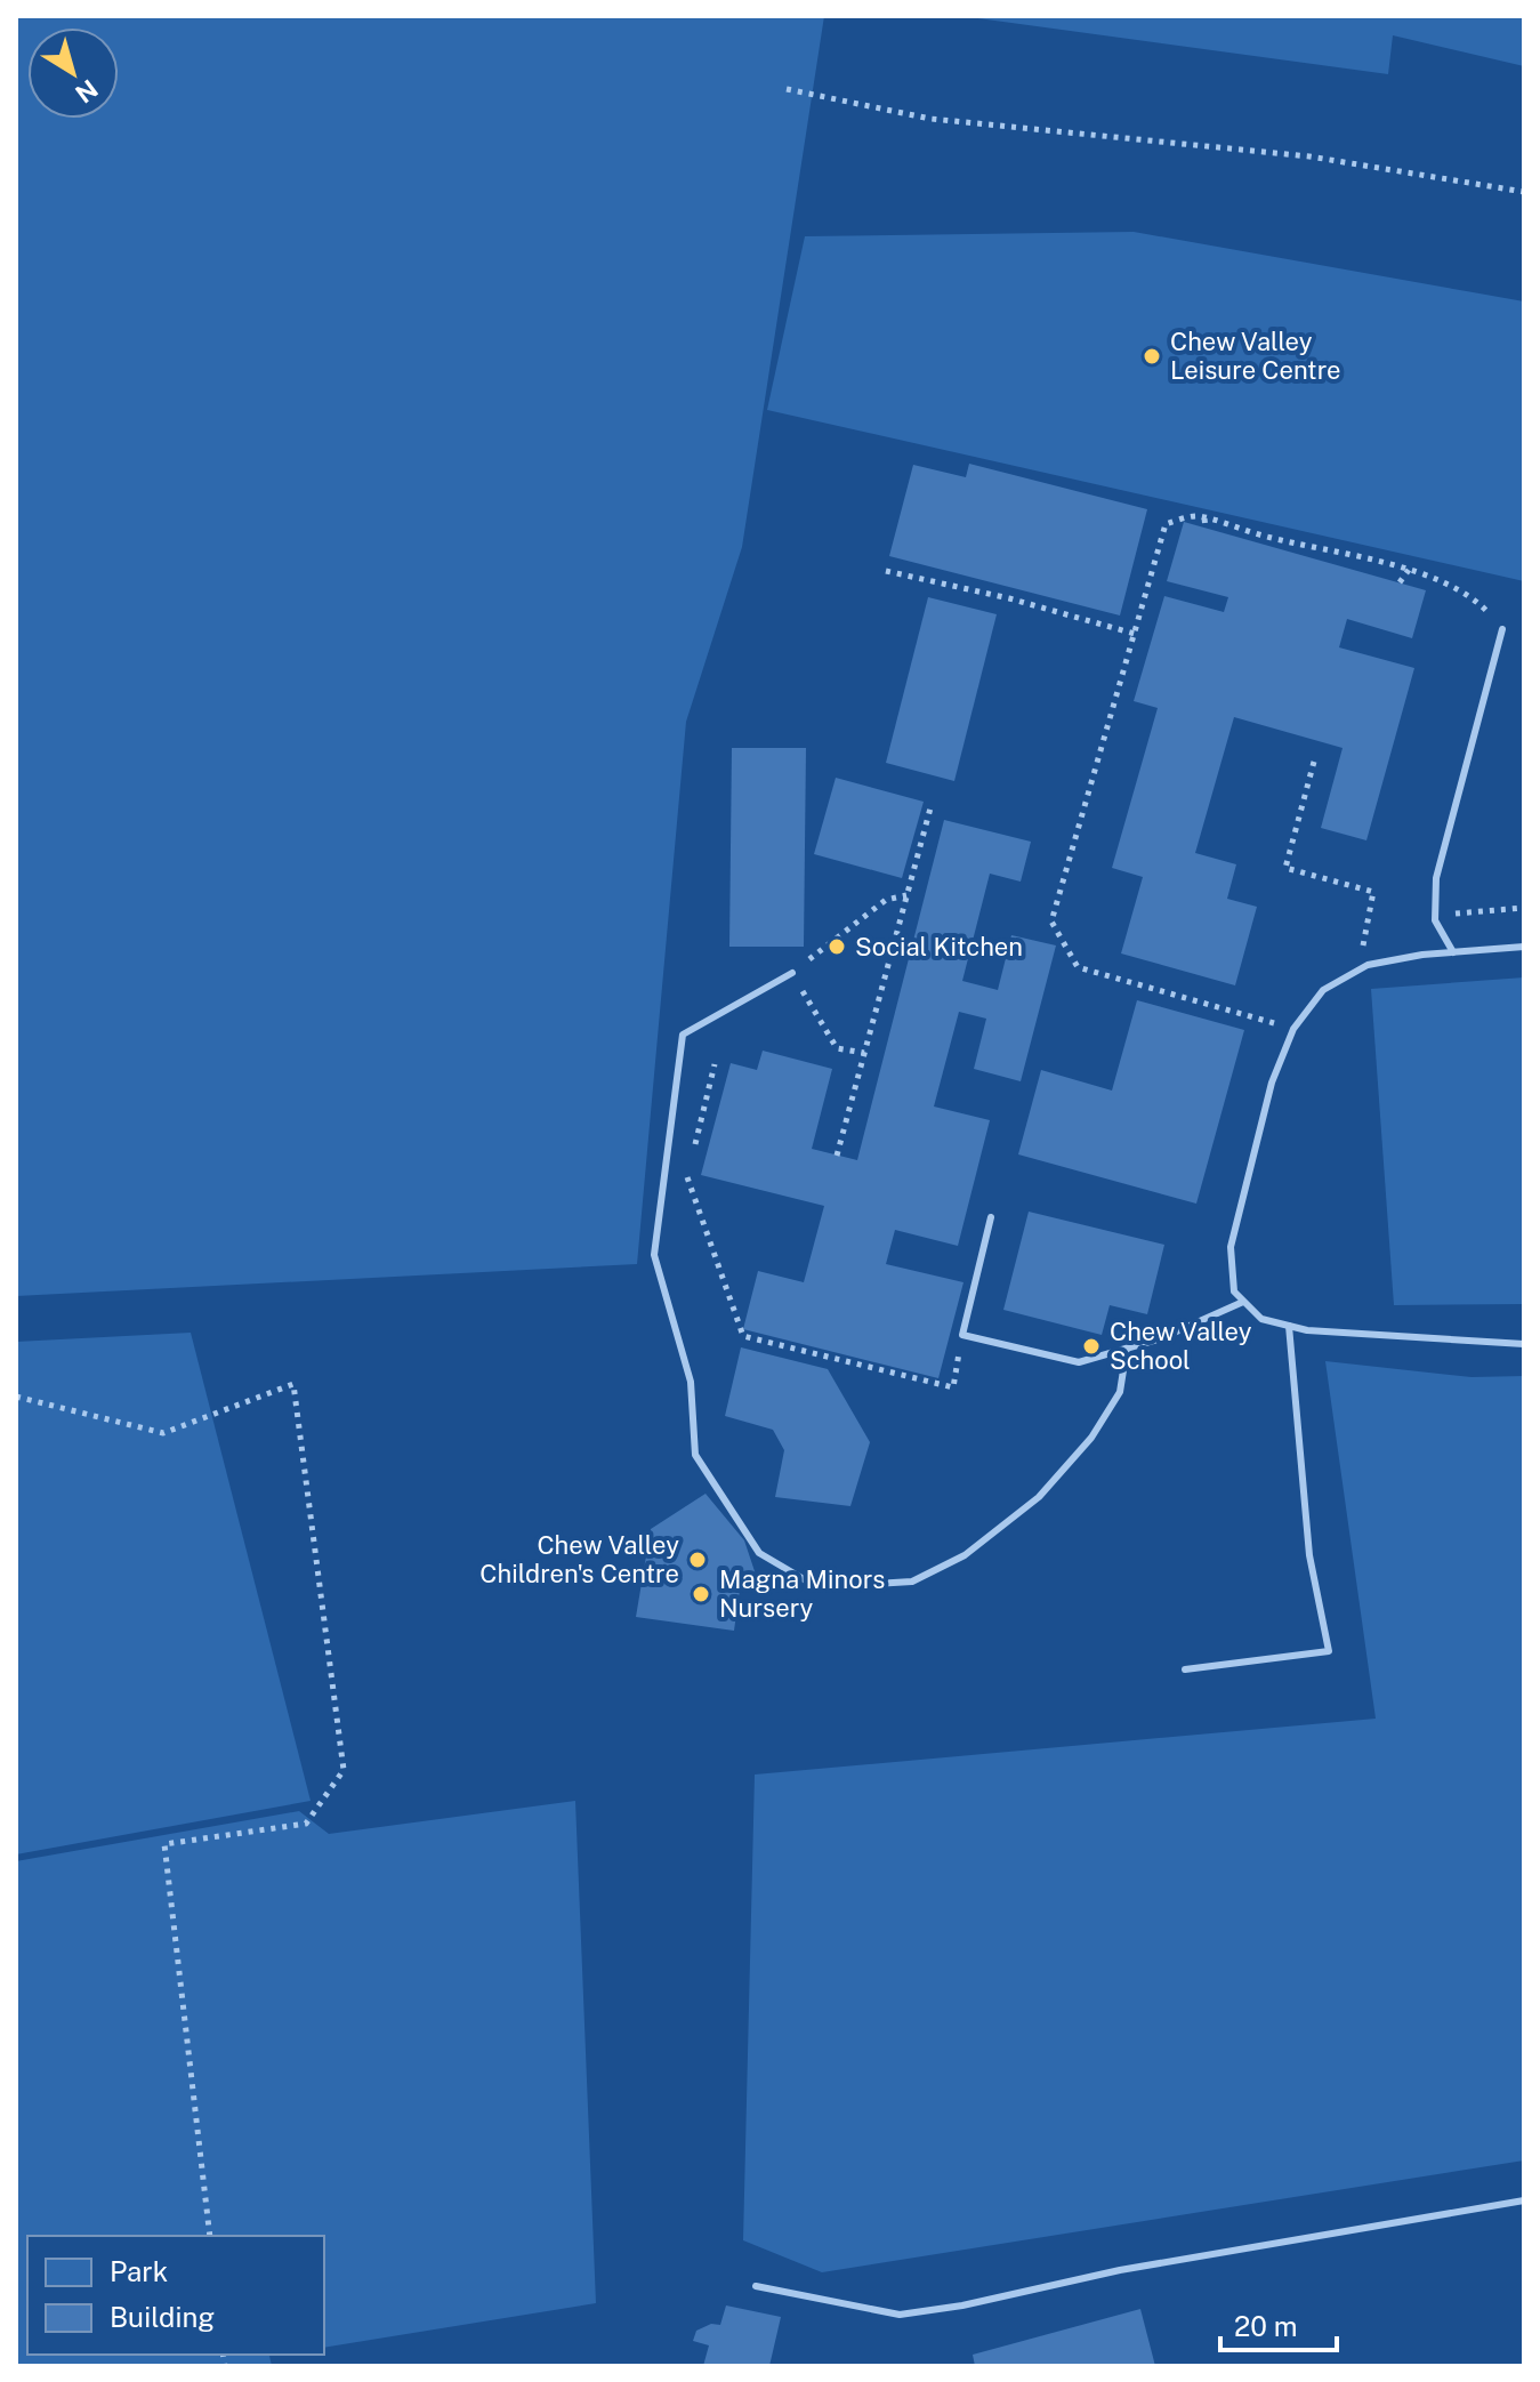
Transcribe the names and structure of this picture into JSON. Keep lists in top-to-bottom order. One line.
{"places":["Chew Valley Leisure Centre","Social Kitchen","Chew Valley School","Chew Valley Children's Centre","Magna Minors Nursery"],"legend":["Park","Building"],"scale_bar":"20 m","north":"bottom right"}
